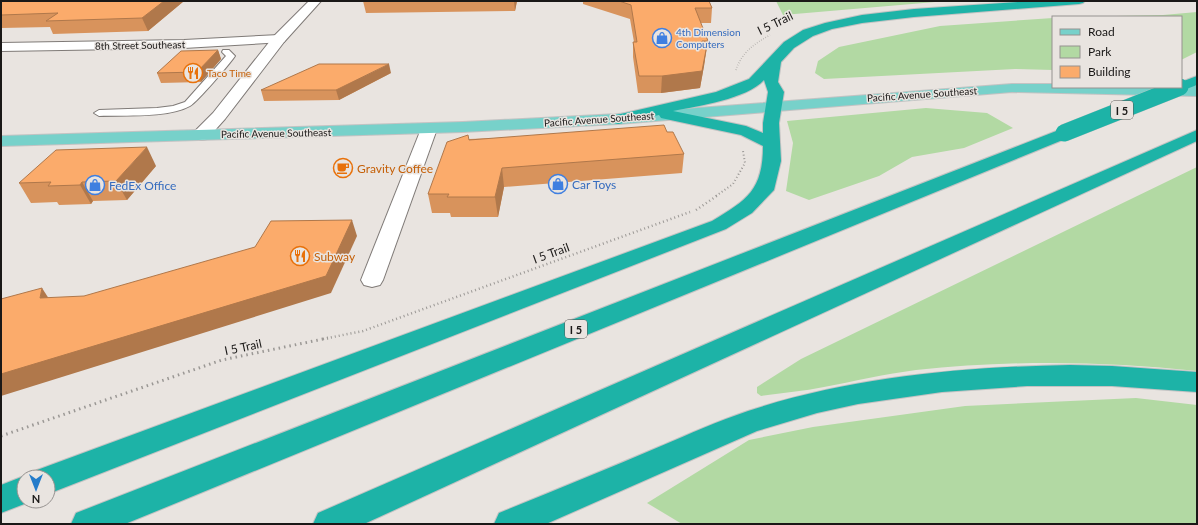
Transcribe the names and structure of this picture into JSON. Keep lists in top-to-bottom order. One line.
{"streets":{"highway":["I 5"],"main road":["Pacific Avenue Southeast"],"street":["8th Street Southeast"],"path":["I 5 Trail"]},"places":{"shop":["4th Dimension Computers","Car Toys","FedEx Office"],"restaurant":["Taco Time","Subway"],"cafe":["Gravity Coffee"]},"legend":["Road","Park","Building"],"north":"bottom"}
